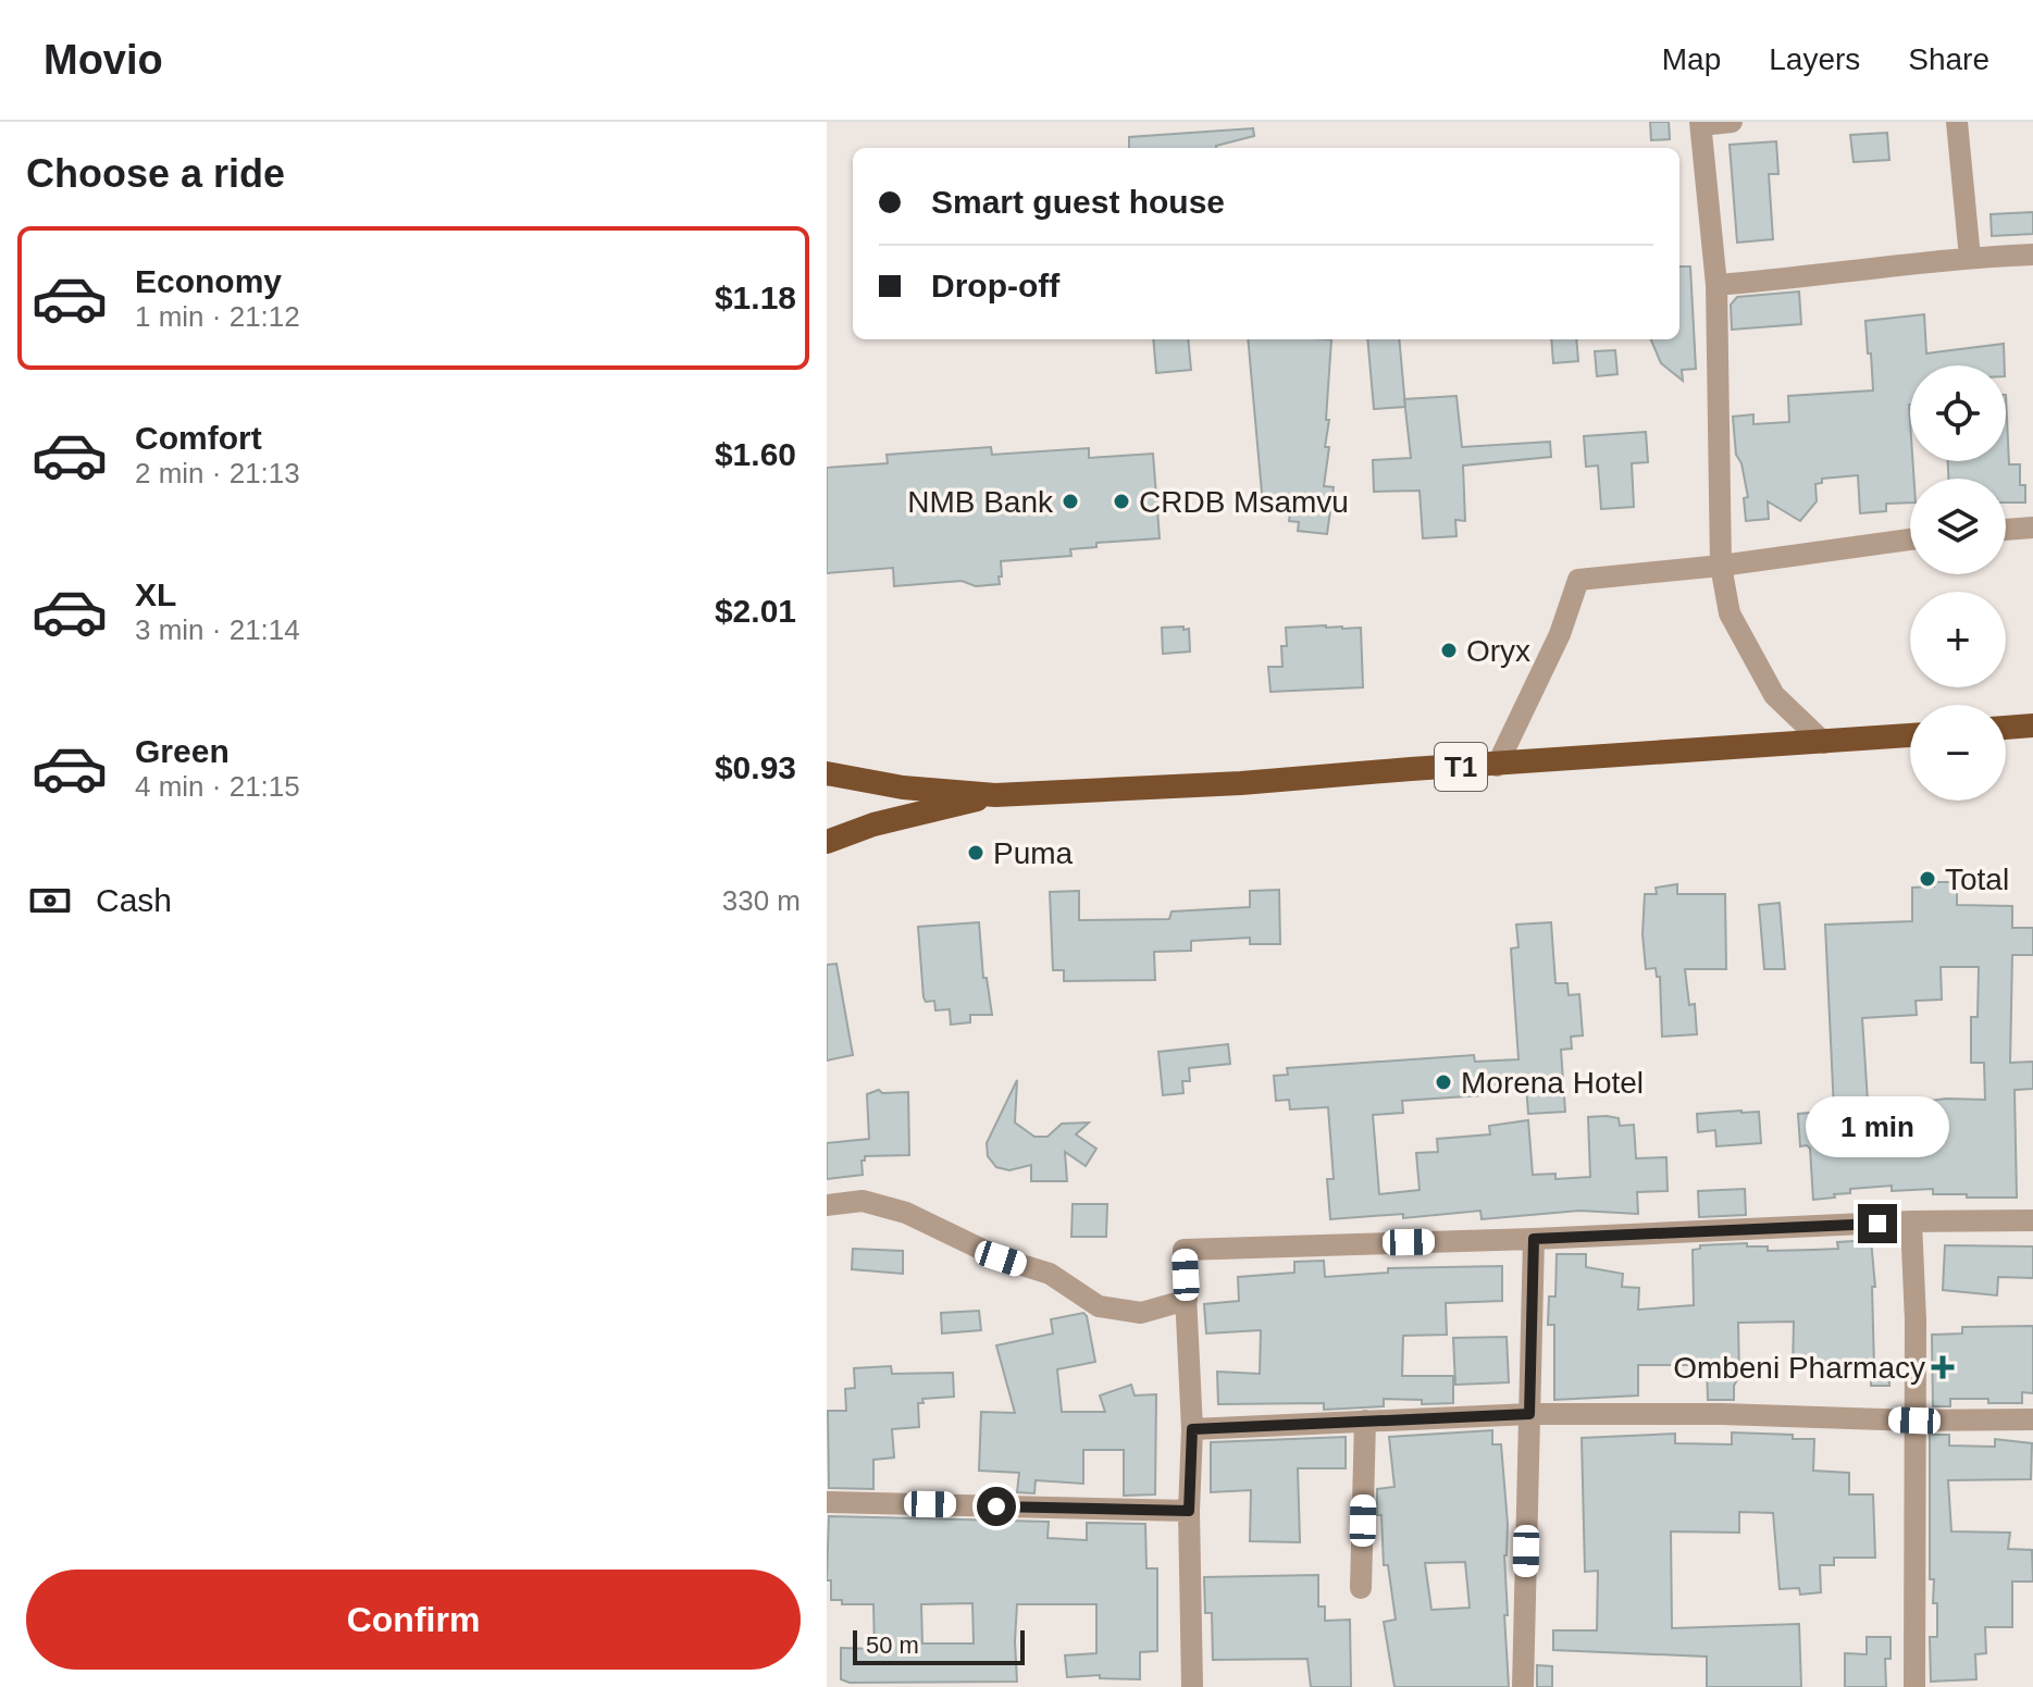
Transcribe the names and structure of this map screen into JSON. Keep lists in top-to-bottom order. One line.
{"streets":{"highway":["T1"]},"places":{"other":["NMB Bank","CRDB Msamvu","Oryx","Puma","Total","Morena Hotel"],"health":["Ombeni Pharmacy"]},"scale_bar":"50 m","page":{"header":"Movio","nav":["Map","Layers","Share"],"heading":"Choose a ride","banner":["Smart guest house","Drop-off"],"list":[{"name":"Economy","note":"1 min · 21:12","value":"$1.18"},{"name":"Comfort","note":"2 min · 21:13","value":"$1.60"},{"name":"XL","note":"3 min · 21:14","value":"$2.01"},{"name":"Green","note":"4 min · 21:15","value":"$0.93"}],"map_buttons":["+","−"],"pay":["Cash","330 m"],"bubble":"1 min","buttons":"Confirm","scale":"50 m"}}
